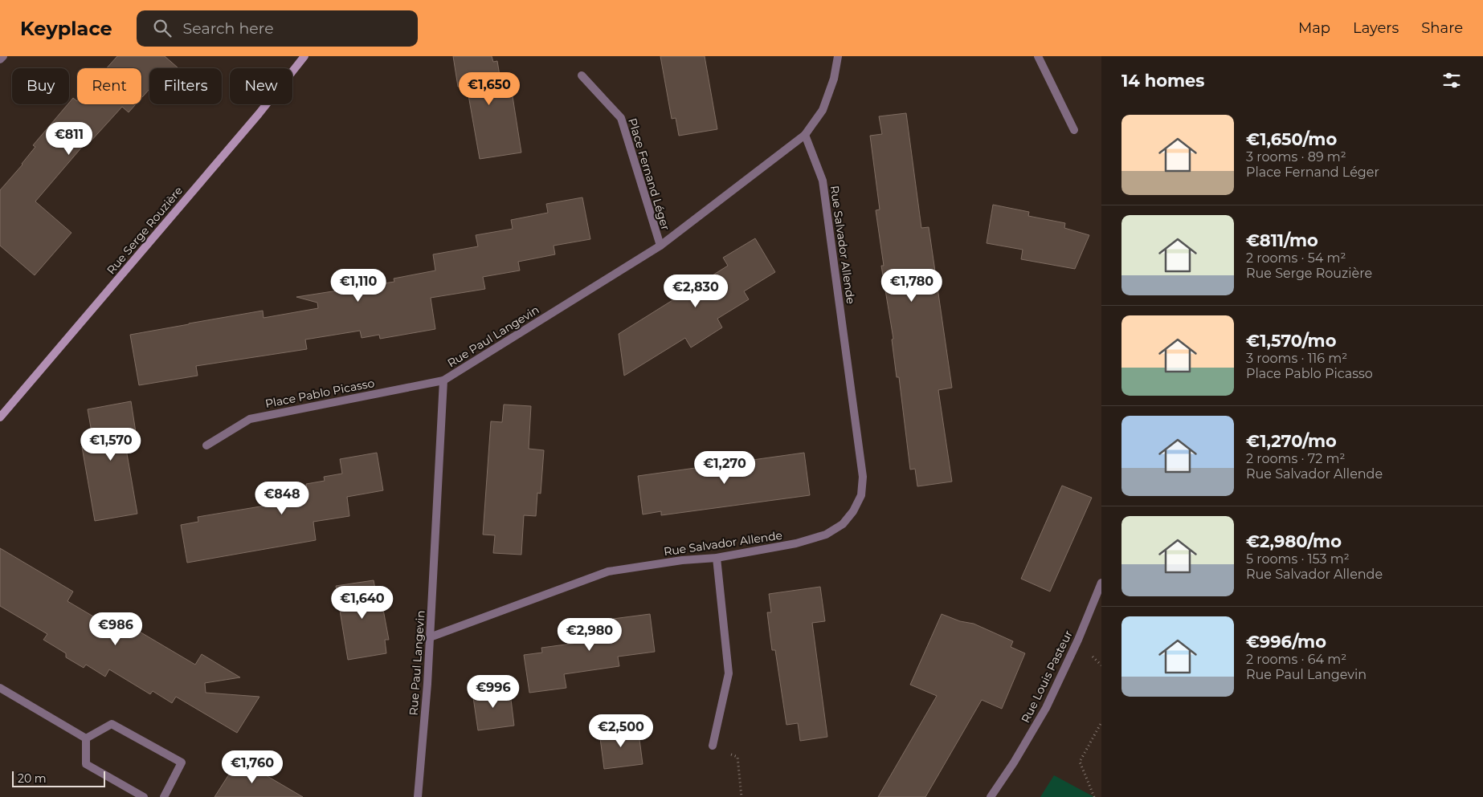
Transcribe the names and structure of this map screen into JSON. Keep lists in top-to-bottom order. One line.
{"streets":{"street":["Place Fernand Léger","Rue Serge Rouzière","Rue Salvador Allende","Rue Paul Langevin","Place Pablo Picasso","Rue Louis Pasteur"]},"crossings":[["Place Fernand Léger","Rue Paul Langevin"],["Rue Salvador Allende","Rue Paul Langevin"],["Rue Paul Langevin","Place Pablo Picasso"]],"scale_bar":"20 m","page":{"header":"Keyplace","search":"Search here","nav":["Map","Layers","Share"],"heading":"14 homes","chip":["Buy","Rent","Filters","New"],"price":["€1,650","€811","€1,110","€1,780","€2,830","€1,570","€1,270","€848","€1,640","€986","€2,980","€996","€2,500","€1,760"],"list":[{"name":"€1,650/mo","note":"3 rooms · 89 m² · Place Fernand Léger"},{"name":"€811/mo","note":"2 rooms · 54 m² · Rue Serge Rouzière"},{"name":"€1,570/mo","note":"3 rooms · 116 m² · Place Pablo Picasso"},{"name":"€1,270/mo","note":"2 rooms · 72 m² · Rue Salvador Allende"},{"name":"€2,980/mo","note":"5 rooms · 153 m² · Rue Salvador Allende"},{"name":"€996/mo","note":"2 rooms · 64 m² · Rue Paul Langevin"}],"scale":"20 m"}}
